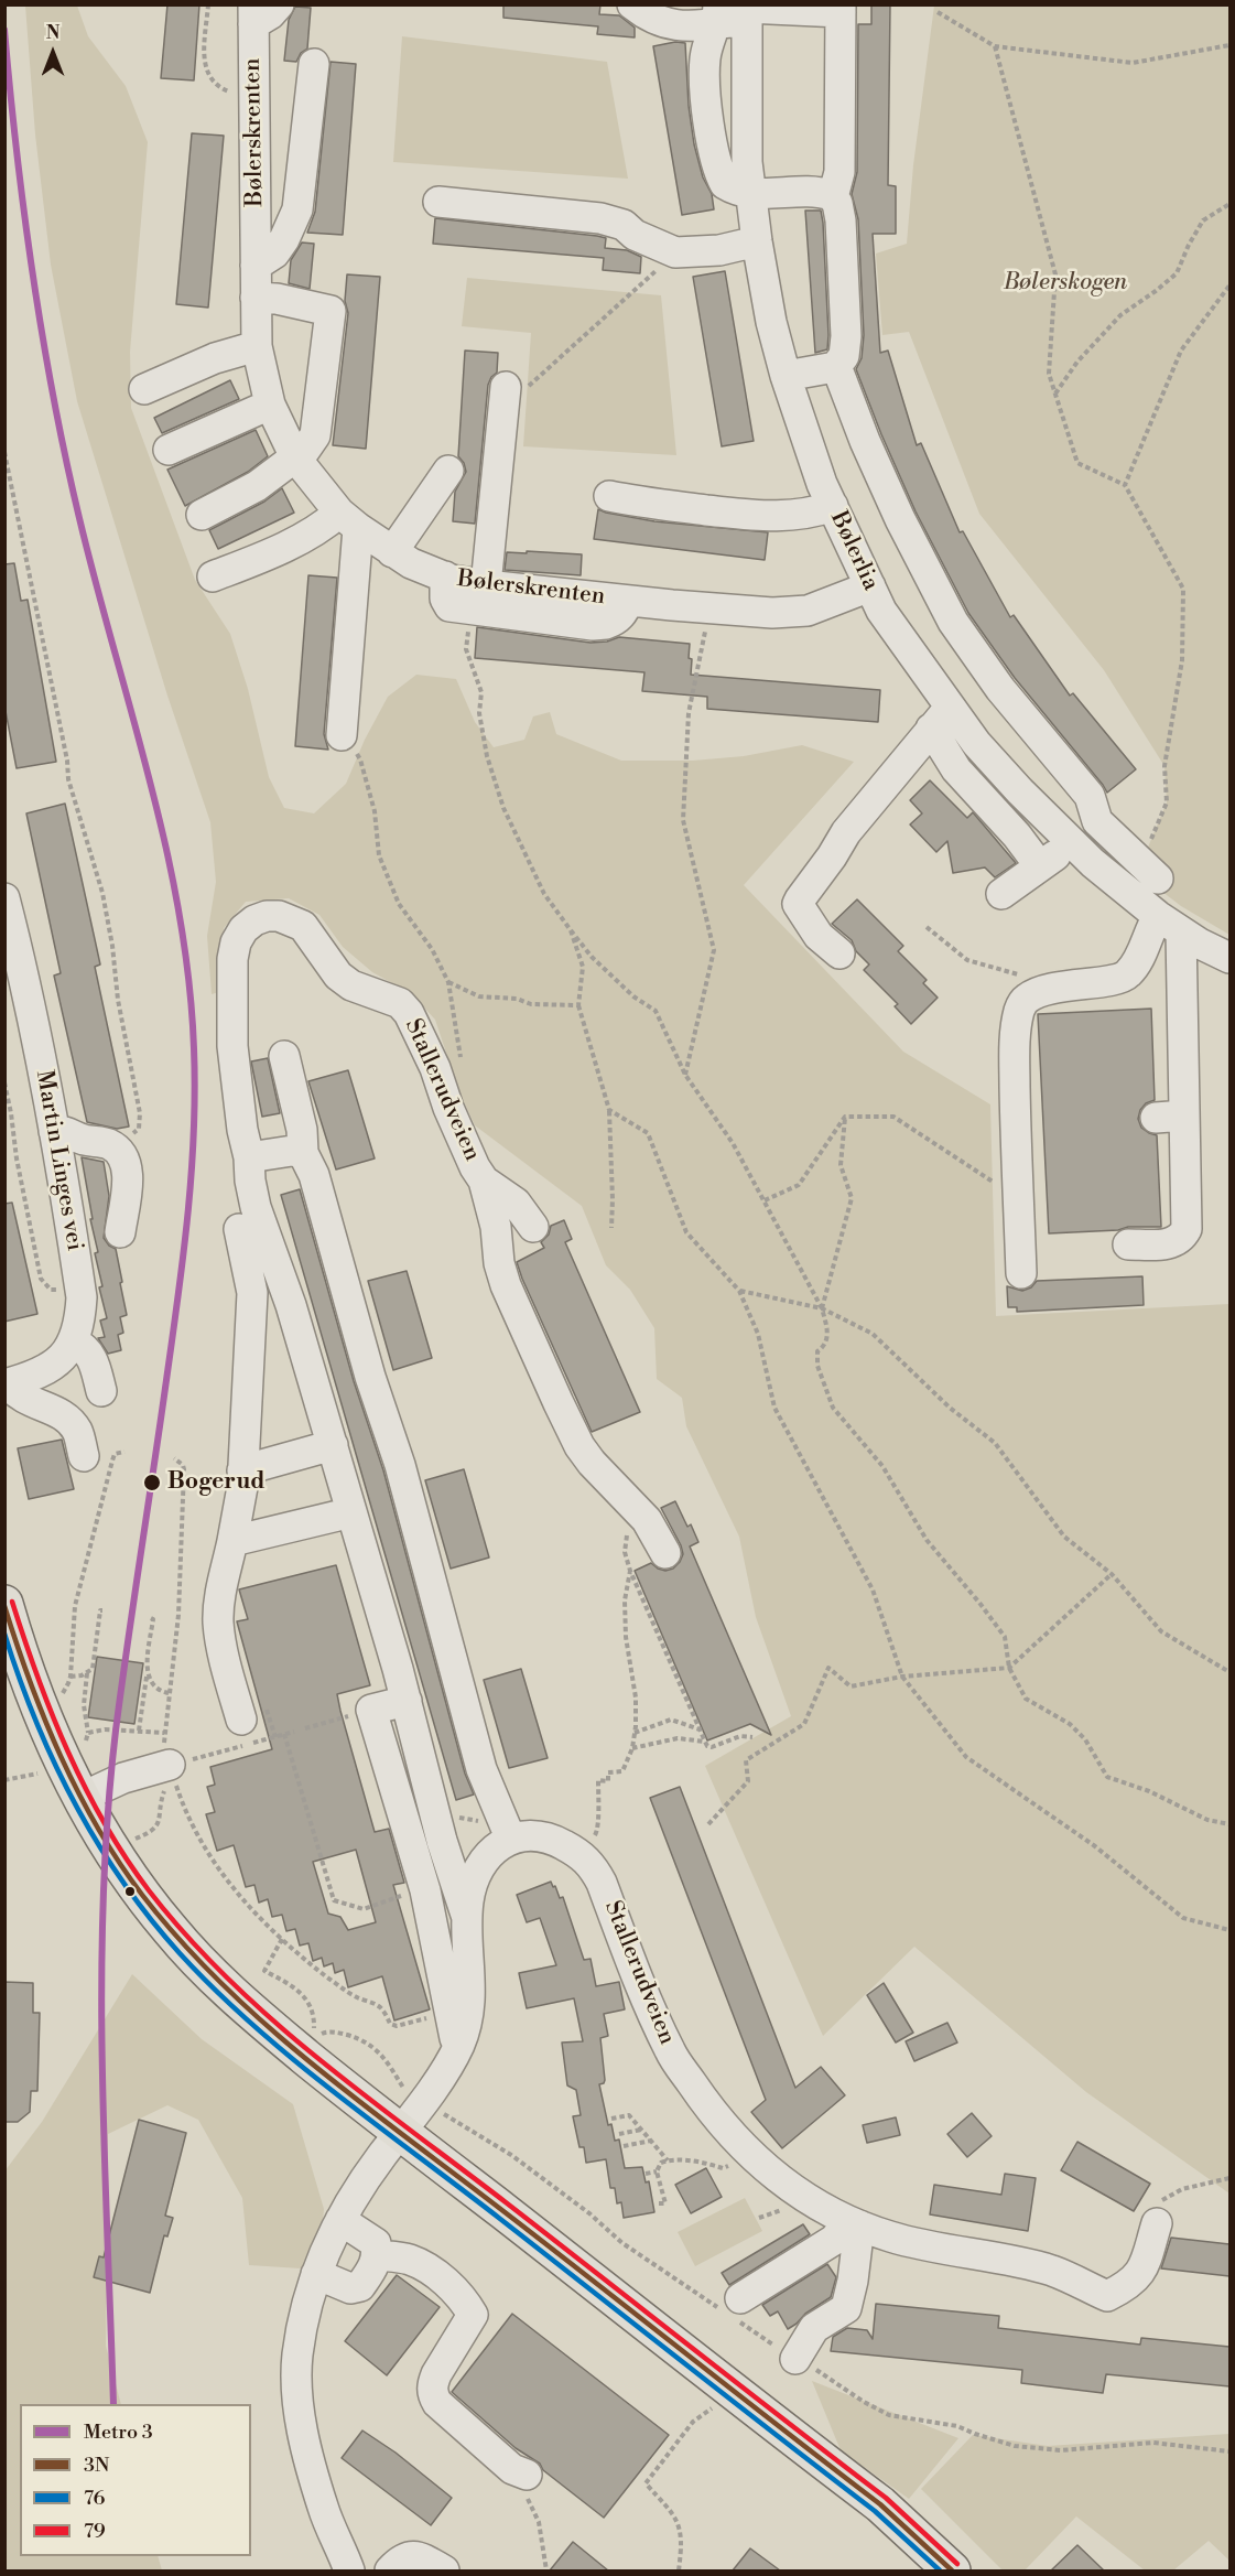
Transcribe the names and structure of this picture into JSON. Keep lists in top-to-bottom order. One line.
{"streets":{"street":["Bølerskrenten","Bølerlia","Stallerudveien","Martin Linges vei"]},"crossings":[["Bølerskrenten","Bølerlia"]],"parks":["Bølerskogen"],"places":["Bogerud"],"lines":["metro line 3","transit line 79","transit line 3N","transit line 76"],"legend":["Metro 3","3N","76","79"],"north":"top"}
